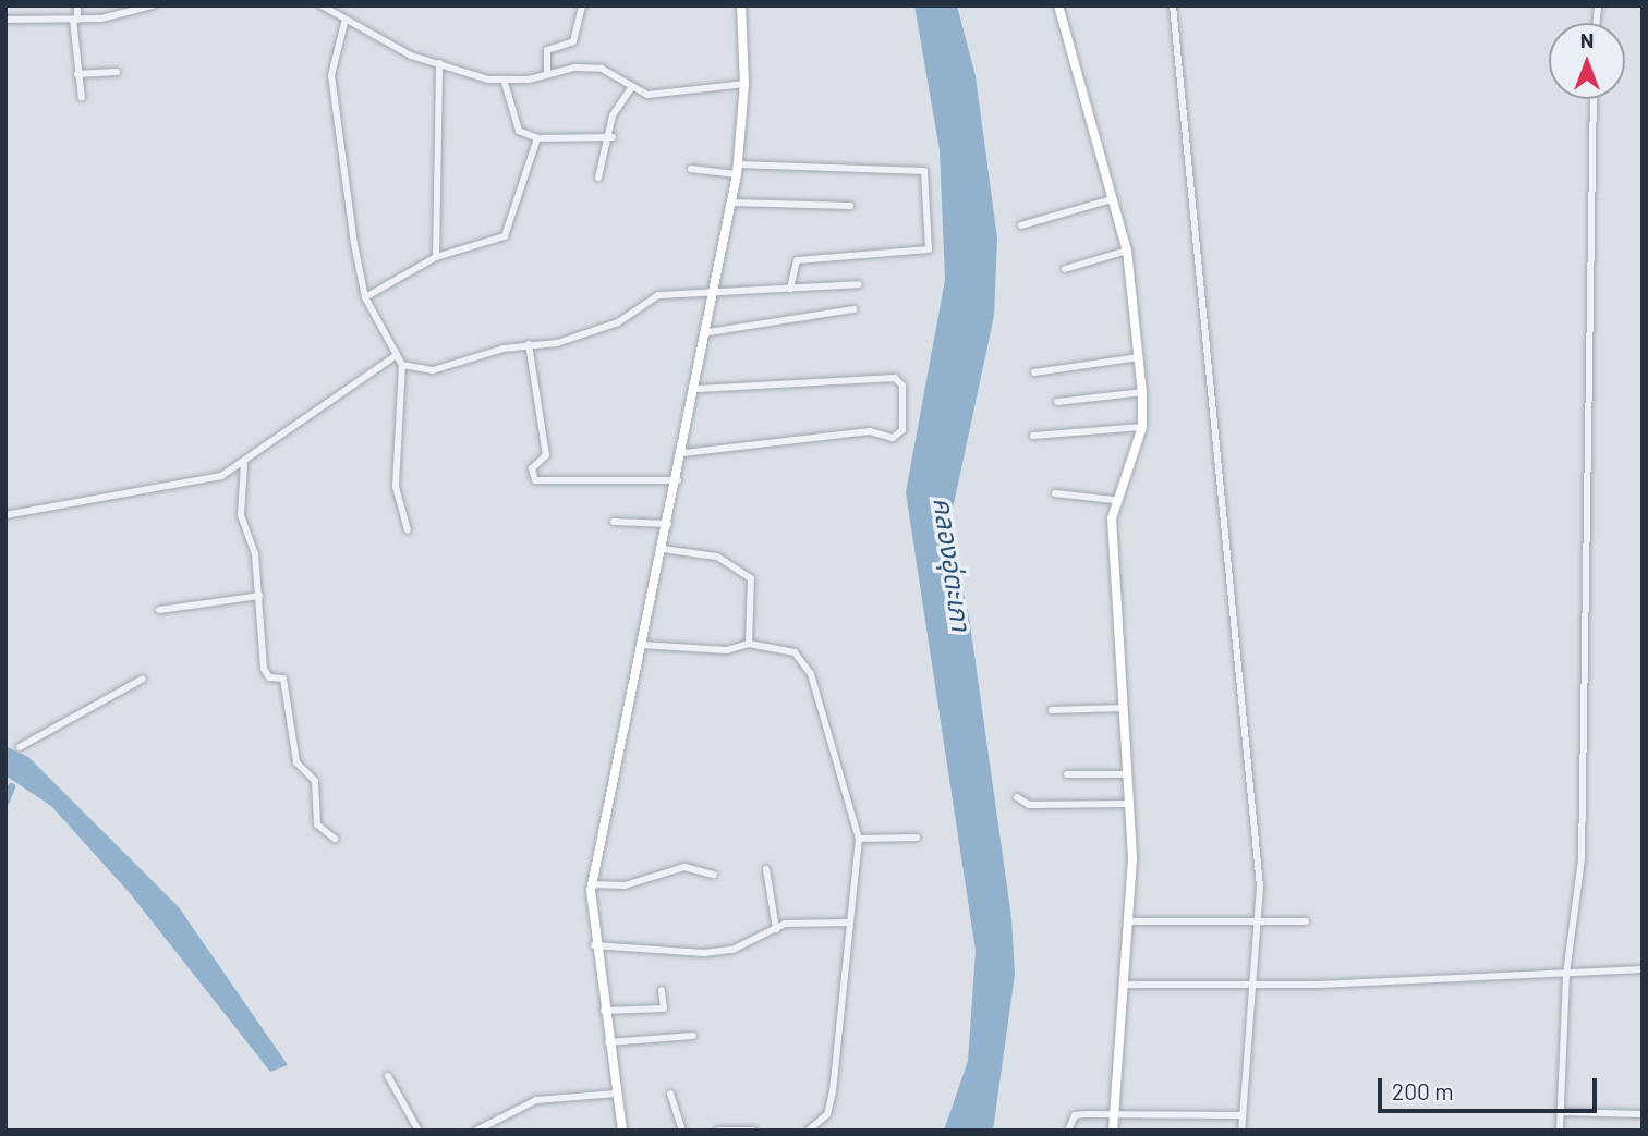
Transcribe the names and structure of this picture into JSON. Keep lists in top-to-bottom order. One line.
{"water":["คลองอุ่ตะเภา"],"scale_bar":"200 m","north":"top"}
